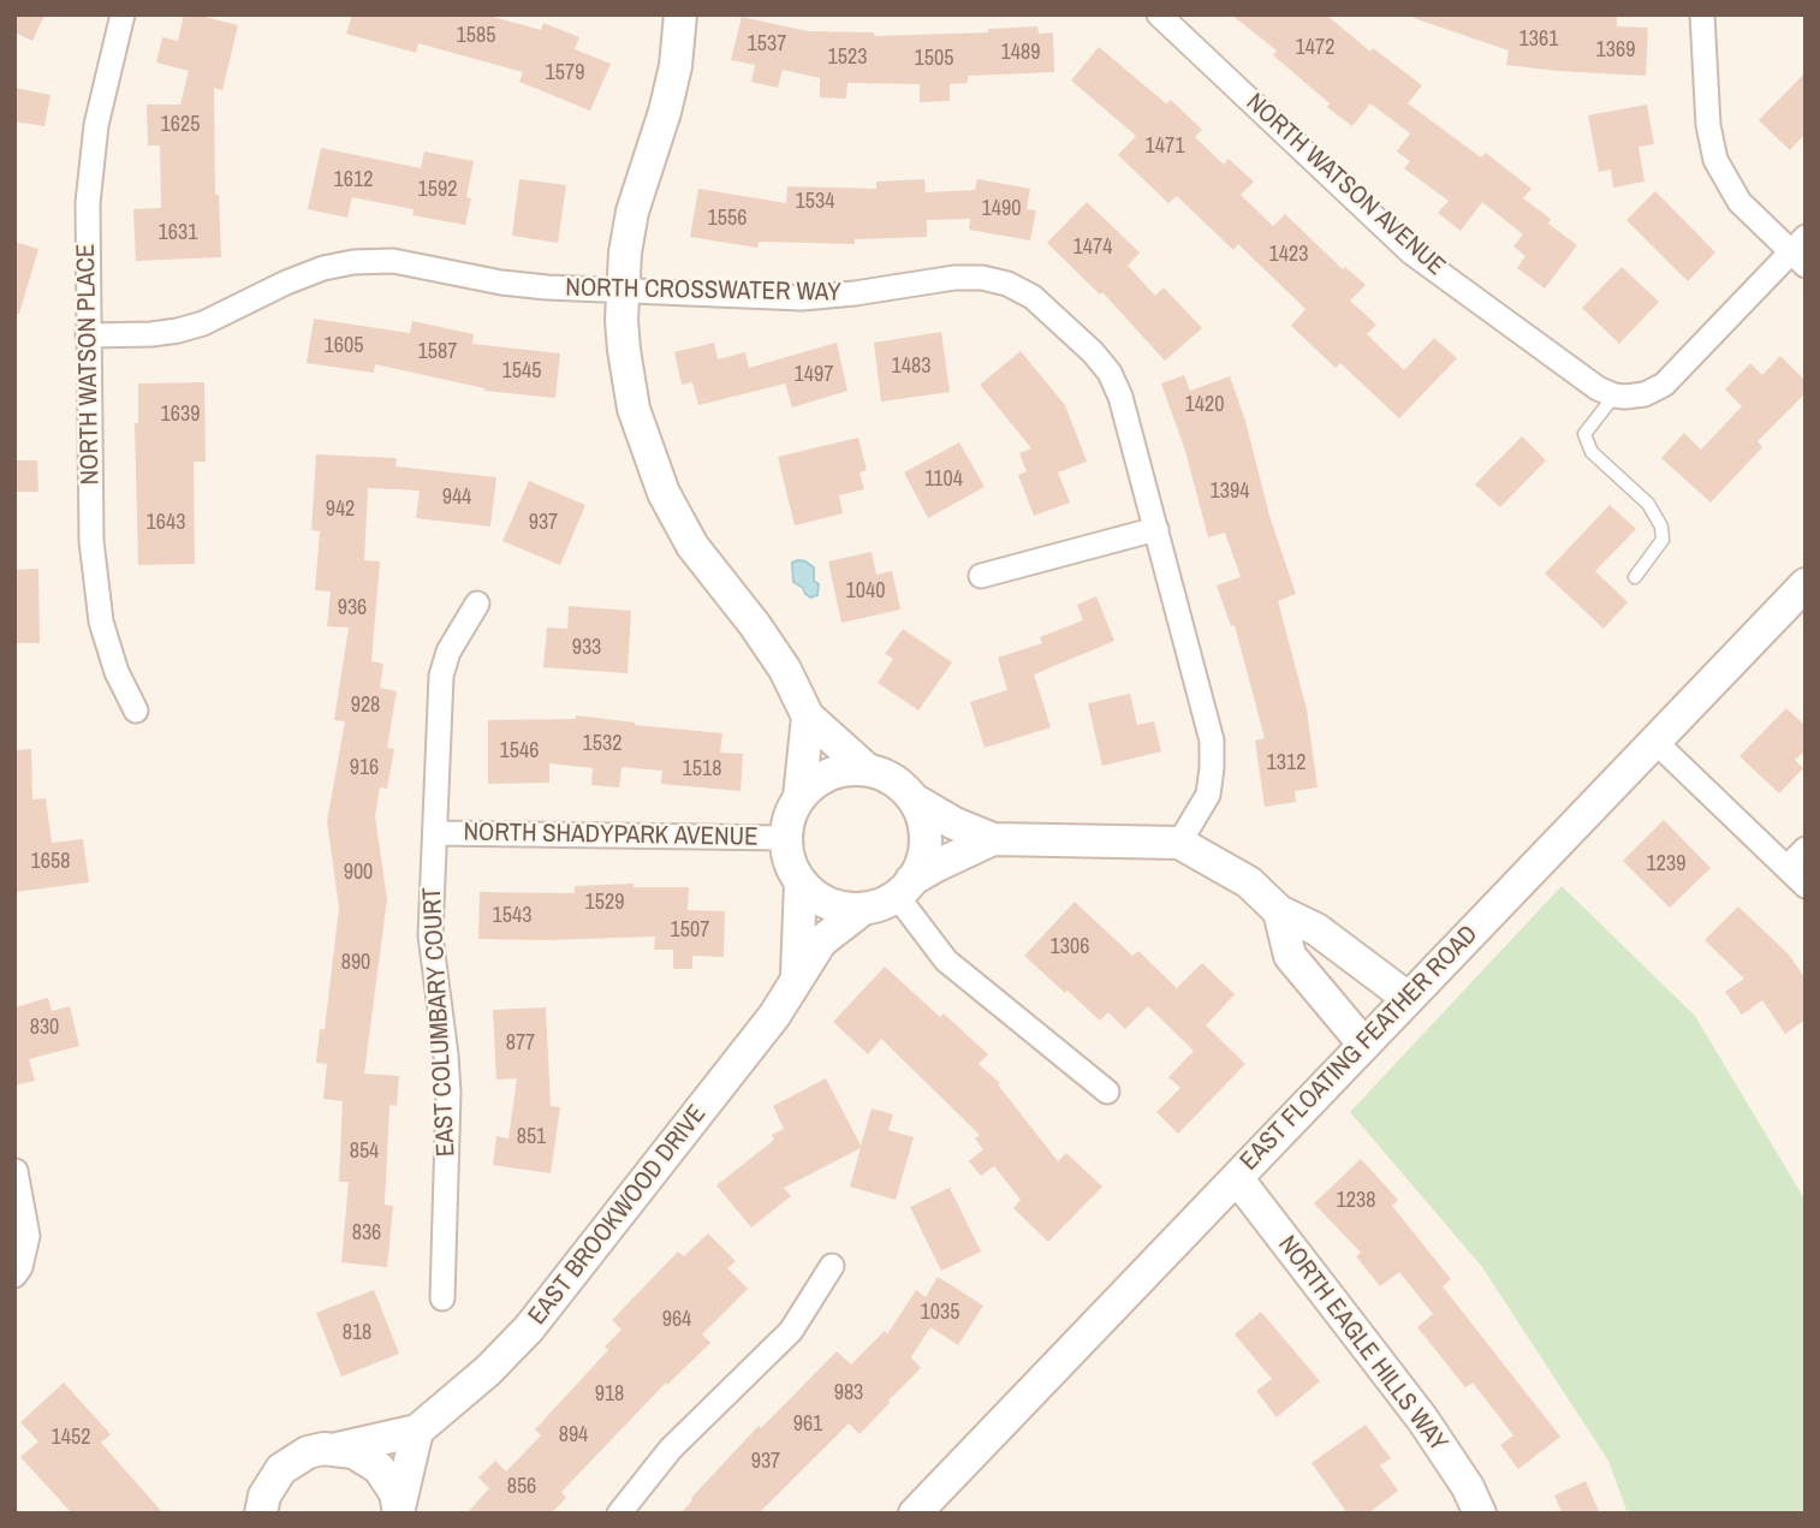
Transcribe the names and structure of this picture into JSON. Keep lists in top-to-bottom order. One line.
{"streets":{"street":["NORTH WATSON AVENUE","NORTH CROSSWATER WAY","NORTH WATSON PLACE","NORTH SHADYPARK AVENUE","EAST COLUMBARY COURT","EAST FLOATING FEATHER ROAD","EAST BROOKWOOD DRIVE","NORTH EAGLE HILLS WAY"]},"crossings":[["NORTH CROSSWATER WAY","NORTH WATSON PLACE"],["NORTH SHADYPARK AVENUE","EAST COLUMBARY COURT"],["NORTH SHADYPARK AVENUE","EAST BROOKWOOD DRIVE"],["EAST FLOATING FEATHER ROAD","NORTH EAGLE HILLS WAY"]],"house_numbers":["1585","1361","1537","1472","1369","1489","1523","1505","1579","1625","1471","1612","1592","1534","1490","1556","1631","1474","1423","1605","1587","1483","1545","1497","1420","1639","1104","1394","944","942","1643","937","1040","936","933","928","1532","1546","1312","916","1518","1658","1239","900","1529","1543","1507","1306","890","830","877","851","854","1238","836","1035","964","818","983","918","961","894","1452","937","856"]}
